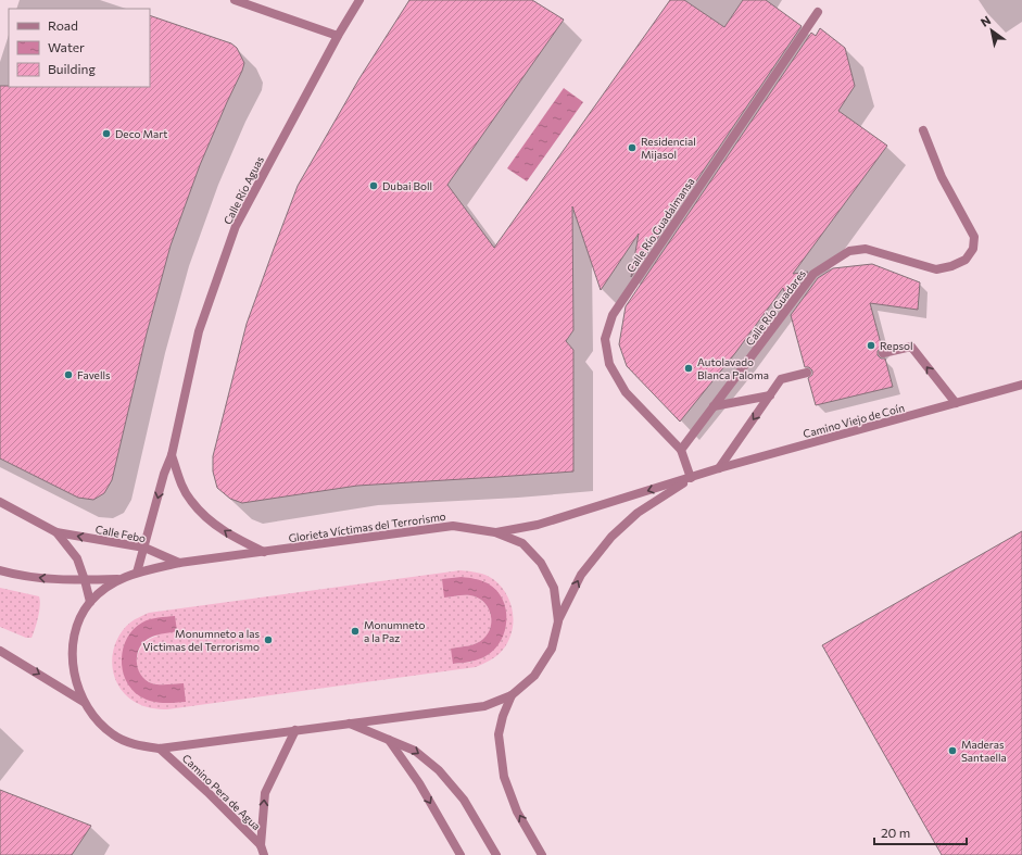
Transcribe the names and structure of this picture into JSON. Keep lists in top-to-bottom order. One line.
{"streets":{"street":["Calle Río Aguas","Calle Río Guadalmansa","Calle Río Guadares","Camino Viejo de Coín","Glorieta Víctimas del Terrorismo","Calle Febo","Camino Pera de Agua"]},"crossings":[["Calle Río Aguas","Glorieta Víctimas del Terrorismo"],["Calle Río Aguas","Calle Febo"],["Calle Río Guadalmansa","Calle Río Guadares"],["Camino Viejo de Coín","Glorieta Víctimas del Terrorismo"],["Glorieta Víctimas del Terrorismo","Calle Febo"],["Glorieta Víctimas del Terrorismo","Camino Pera de Agua"]],"places":["Deco Mart","Residencial Mijasol","Dubai Boll","Repsol","Autolavado Blanca Paloma","Favells","Monumneto a la Paz","Monumneto a las Victimas del Terrorismo","Maderas Santaella"],"legend":["Road","Water","Building"],"scale_bar":"20 m","north":"top left"}
